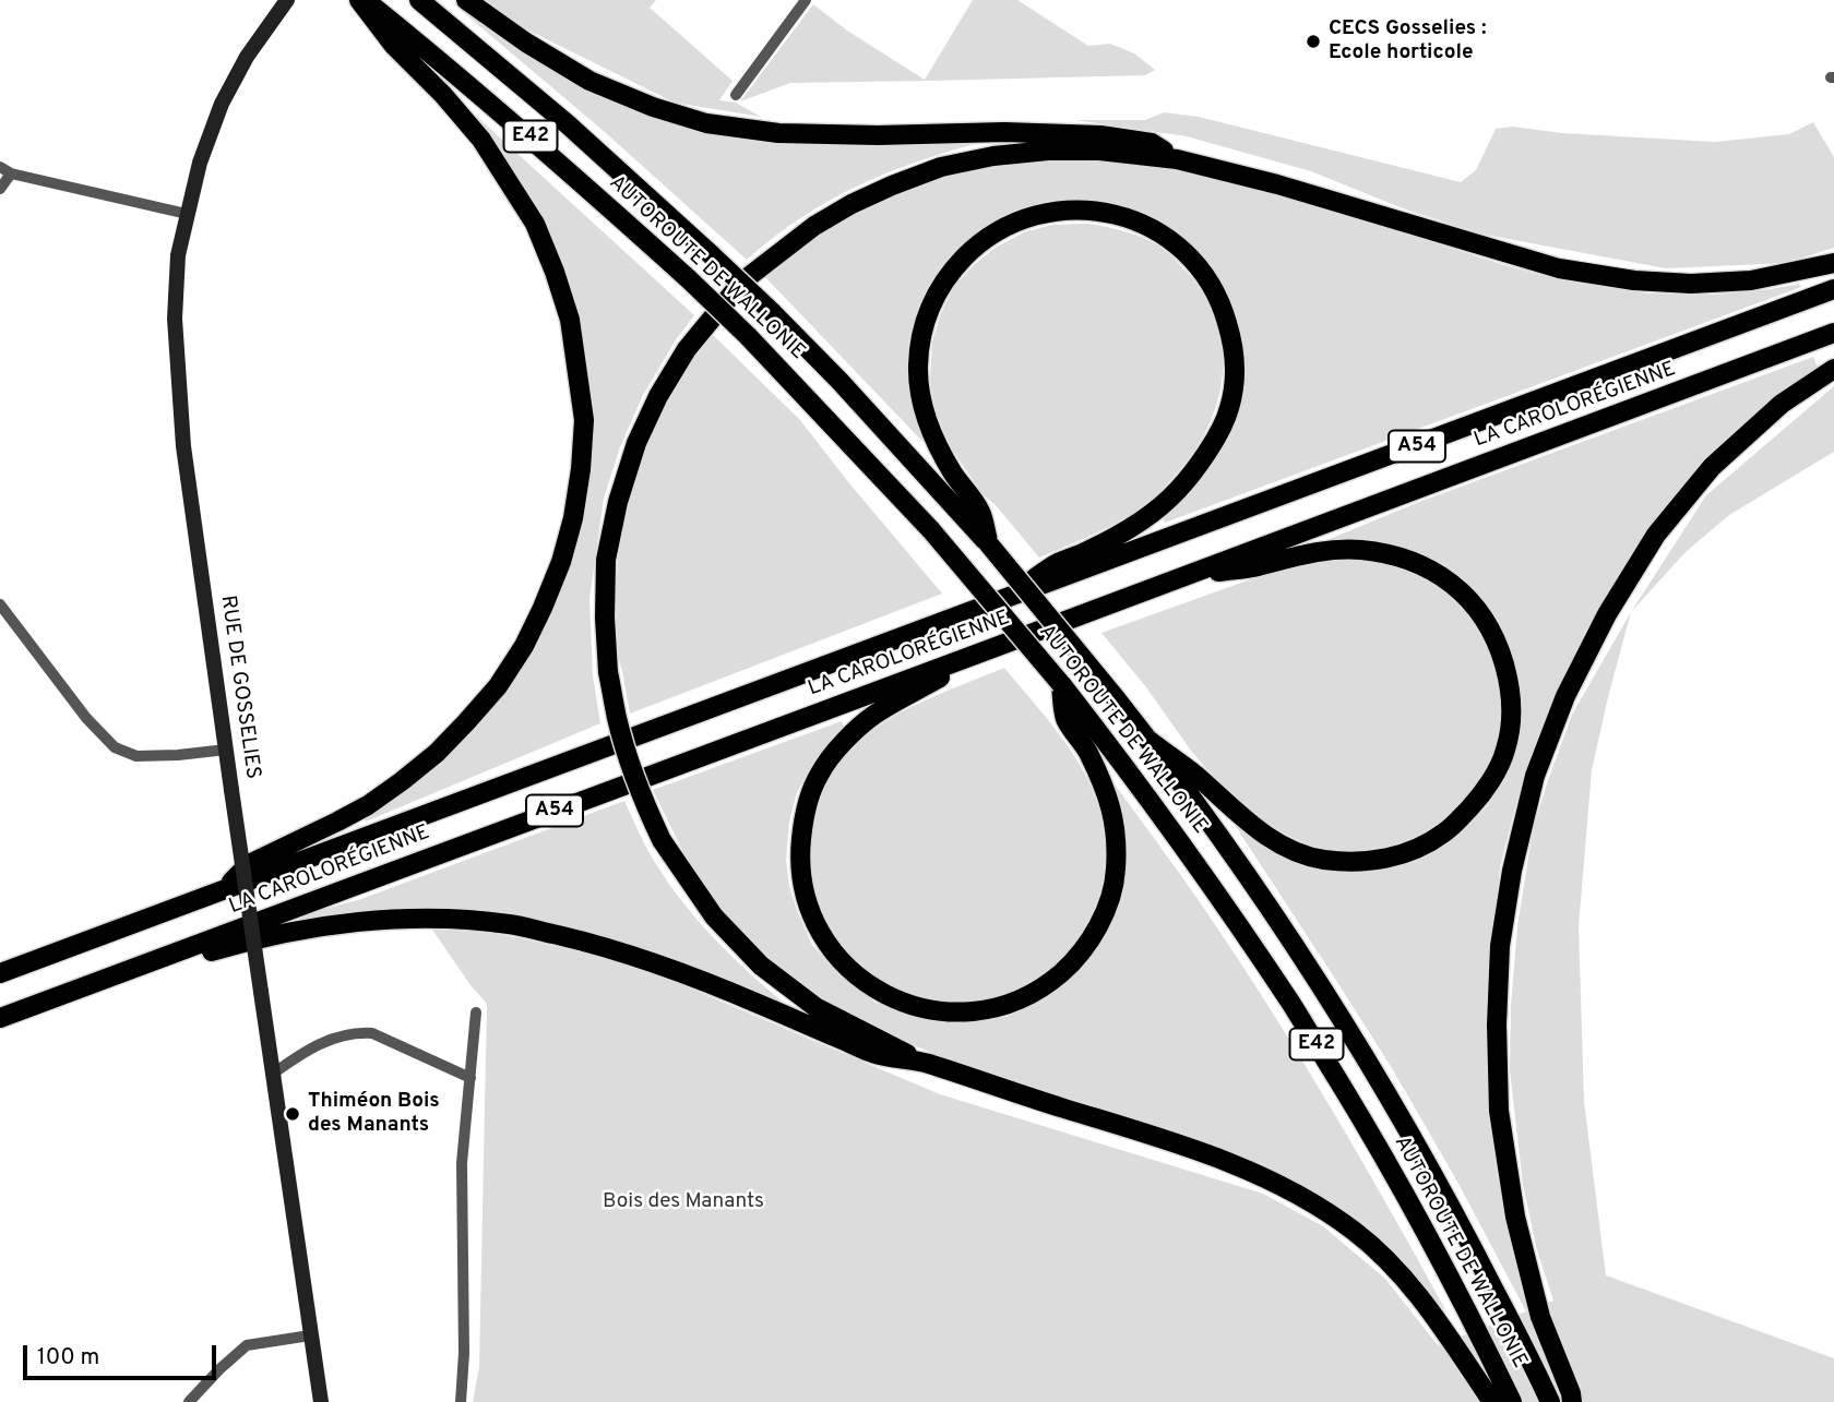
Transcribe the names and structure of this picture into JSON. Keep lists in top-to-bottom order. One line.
{"streets":{"highway":["E42","AUTOROUTE DE WALLONIE","LA CAROLORÉGIENNE","A54"],"street":["RUE DE GOSSELIES"]},"parks":["Bois des Manants"],"places":["CECS Gosselies : Ecole horticole","Thiméon Bois des Manants"],"scale_bar":"100 m"}
